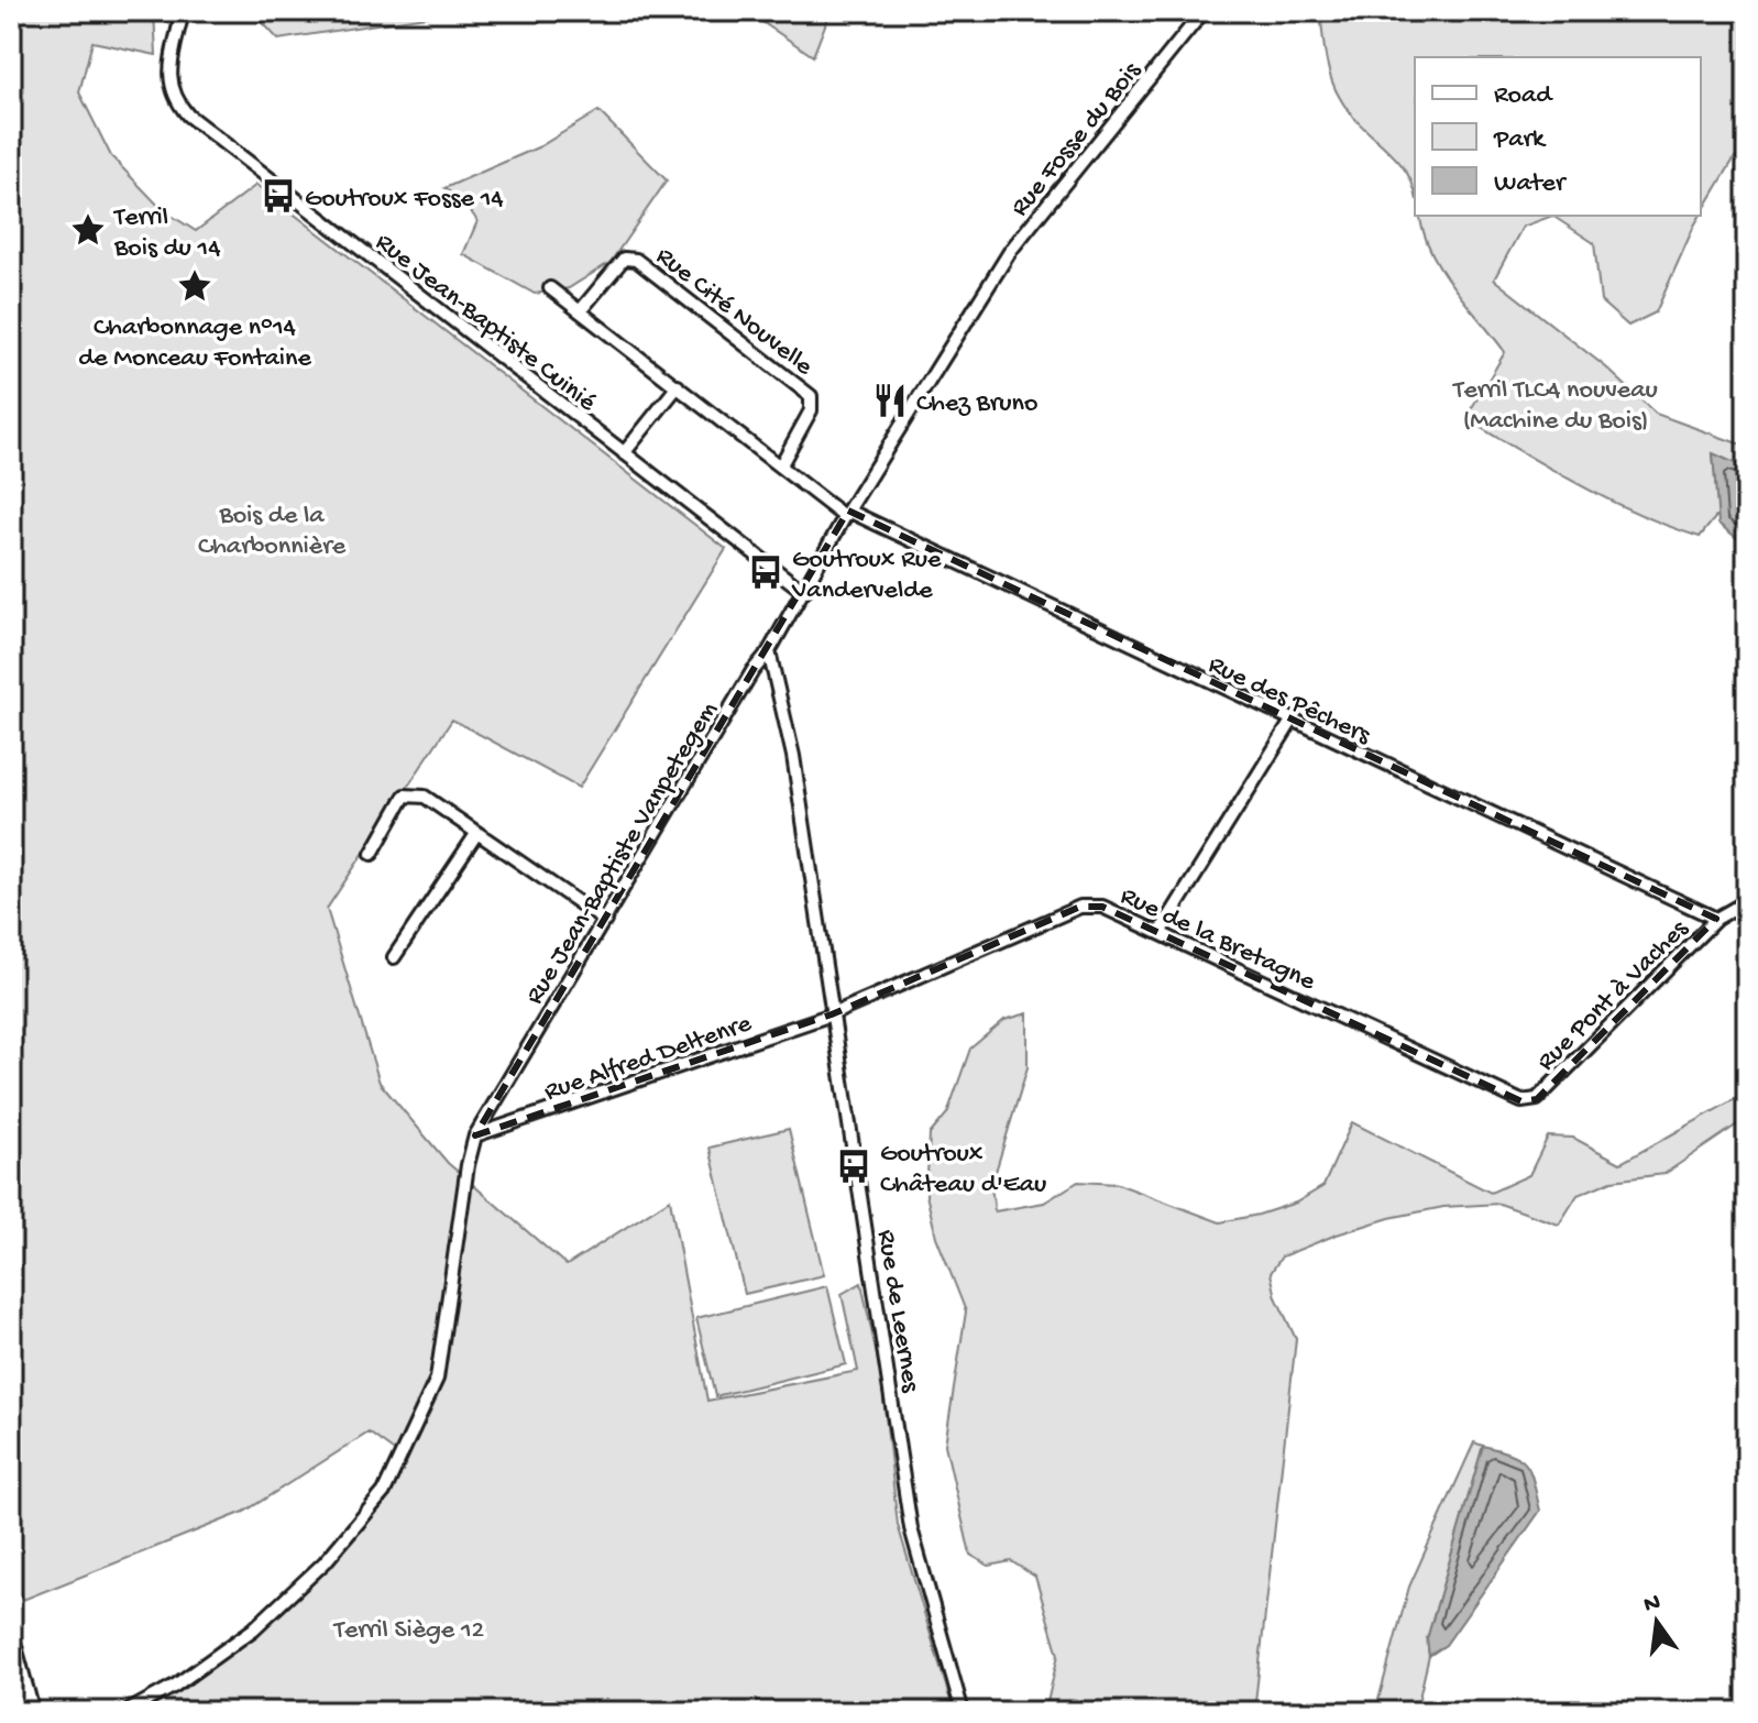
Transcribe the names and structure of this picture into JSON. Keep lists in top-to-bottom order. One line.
{"streets":{"street":["Rue Fosse du Bois","Rue Cité Nouvelle","Rue Jean-Baptiste Cuinié","Rue des Pêchers","Rue Jean-Baptiste Vanpetegem","Rue de la Bretagne","Rue Pont à Vaches","Rue Alfred Deltenre","Rue de Leernes"]},"crossings":[["Rue Fosse du Bois","Rue des Pêchers"],["Rue Fosse du Bois","Rue Jean-Baptiste Vanpetegem"],["Rue Jean-Baptiste Cuinié","Rue Jean-Baptiste Vanpetegem"],["Rue des Pêchers","Rue Jean-Baptiste Vanpetegem"],["Rue des Pêchers","Rue Pont à Vaches"],["Rue Jean-Baptiste Vanpetegem","Rue Alfred Deltenre"],["Rue Jean-Baptiste Vanpetegem","Rue de Leernes"],["Rue de la Bretagne","Rue Pont à Vaches"],["Rue de la Bretagne","Rue Alfred Deltenre"],["Rue de la Bretagne","Rue de Leernes"],["Rue Alfred Deltenre","Rue de Leernes"]],"parks":["Terril TLC4 nouveau (Machine du Bois)","Bois de la Charbonnière","Terril Siège 12"],"places":{"bus stop":["Goutroux Fosse 14","Goutroux Rue Vandervelde","Goutroux Château d'Eau"],"place":["Terril Bois du 14","Charbonnage n°14 de Monceau Fontaine"],"restaurant":["Chez Bruno"]},"legend":["Road","Park","Water"],"north":"top"}
